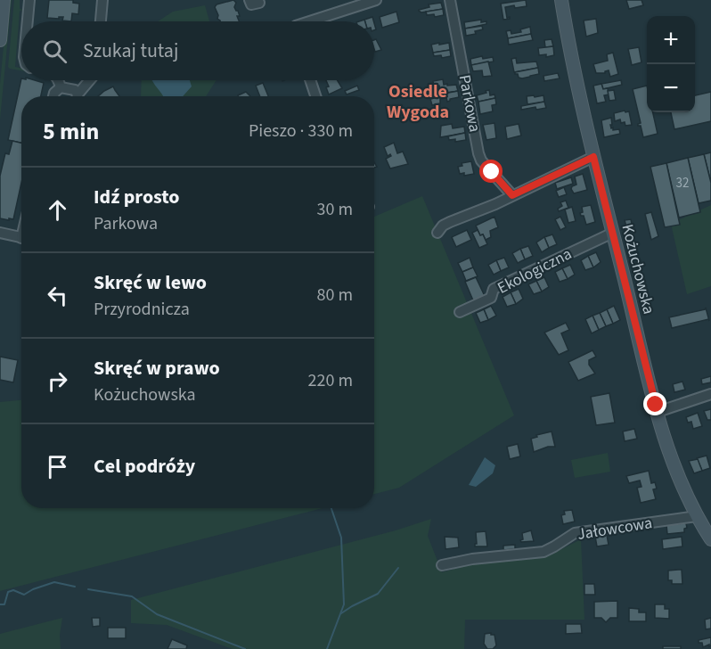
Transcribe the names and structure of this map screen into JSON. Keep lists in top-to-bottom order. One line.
{"streets":{"main road":["Kożuchowska"],"street":["Parkowa","Ekologiczna","Jałowcowa"]},"crossings":[["Kożuchowska","Ekologiczna"],["Kożuchowska","Jałowcowa"]],"districts":["Osiedle Wygoda"],"house_numbers":["32"],"page":{"map_buttons":["+","−"],"search":"Szukaj tutaj","heading":["5 min","Pieszo · 330 m"],"list":[["Idź prosto","Parkowa","30 m"],["Skręć w lewo","Przyrodnicza","80 m"],["Skręć w prawo","Kożuchowska","220 m"],"Cel podróży"]}}
